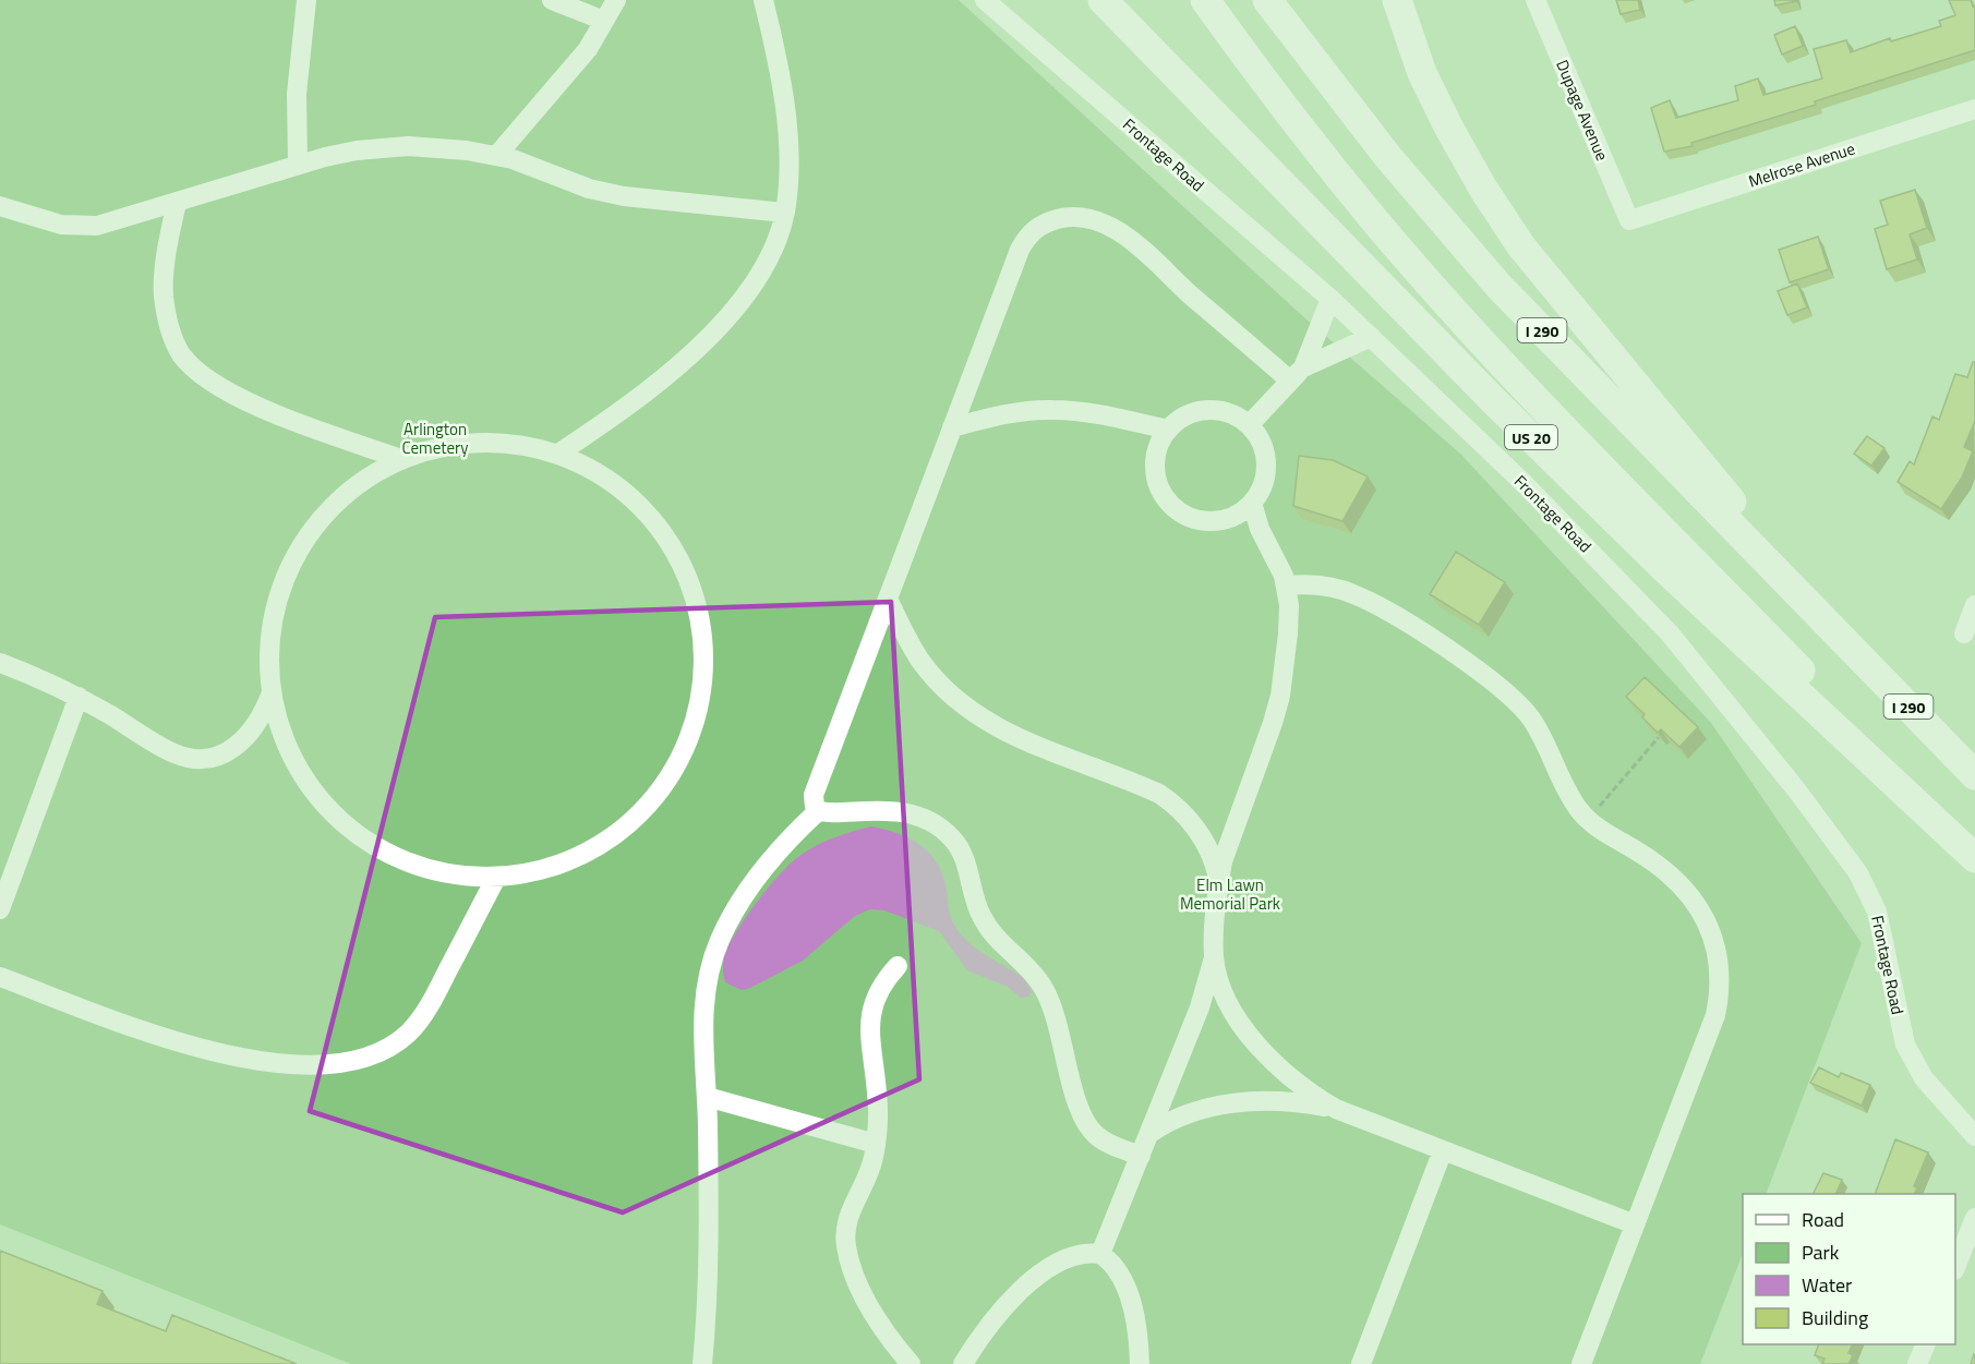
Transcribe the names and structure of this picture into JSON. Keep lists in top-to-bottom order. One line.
{"streets":{"highway":["I 290","US 20"],"street":["Dupage Avenue","Frontage Road","Melrose Avenue"]},"crossings":[["Dupage Avenue","Melrose Avenue"]],"parks":["Arlington Cemetery","Elm Lawn Memorial Park"],"legend":["Road","Park","Water","Building"]}
